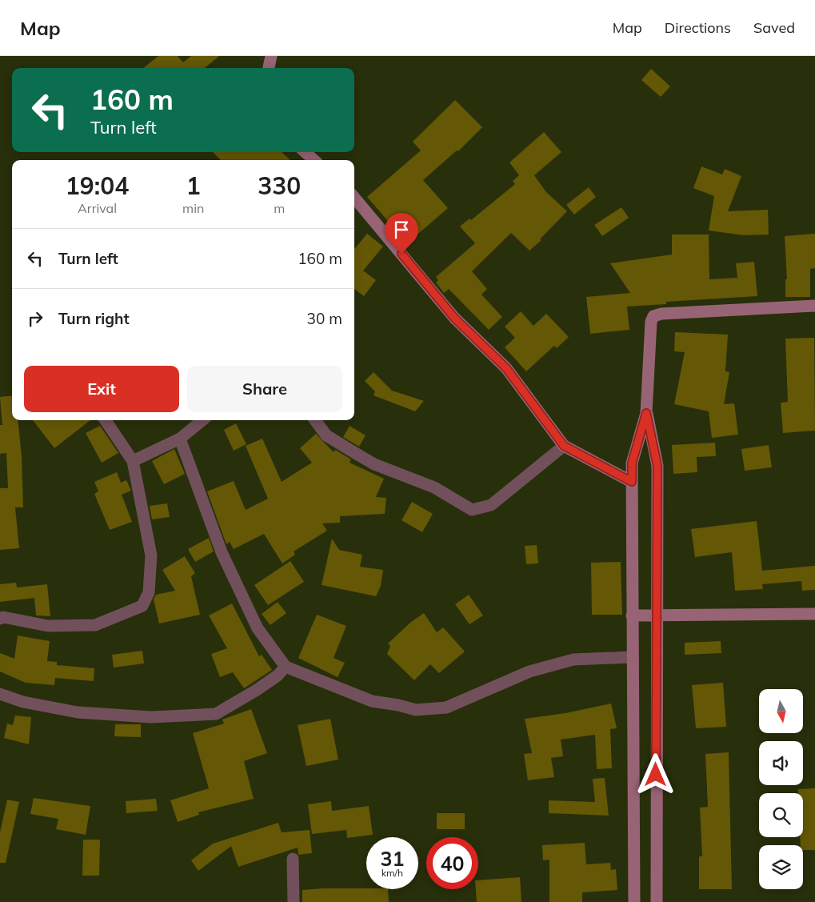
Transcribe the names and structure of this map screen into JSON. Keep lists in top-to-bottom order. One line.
{"north":"bottom","page":{"header":"Map","nav":["Map","Directions","Saved"],"turn":["160 m","Turn left"],"eta":["19:04","Arrival","1","min","330","m"],"list":[{"name":"Turn left","value":"160 m"},{"name":"Turn right","value":"30 m"}],"buttons":["Exit","Share"],"speed":"31 km/h","limit":"40"}}
